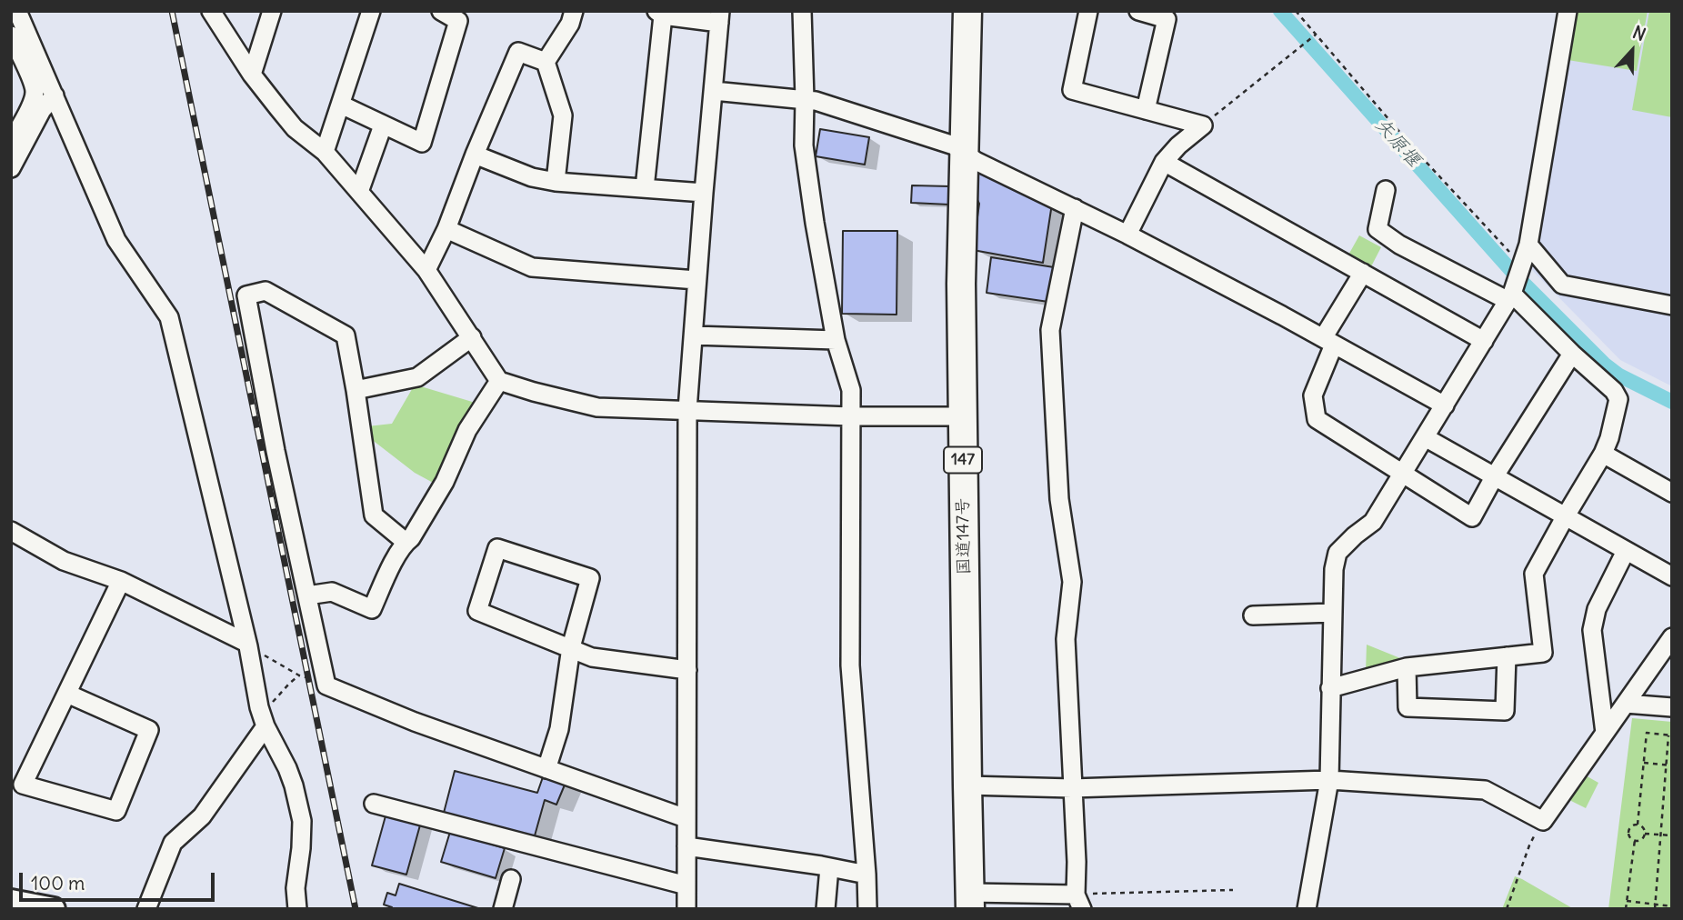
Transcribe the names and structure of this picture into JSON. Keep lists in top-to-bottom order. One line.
{"streets":{"highway":["147","国道147号"]},"water":["矢原堰"],"scale_bar":"100 m","north":"top"}
